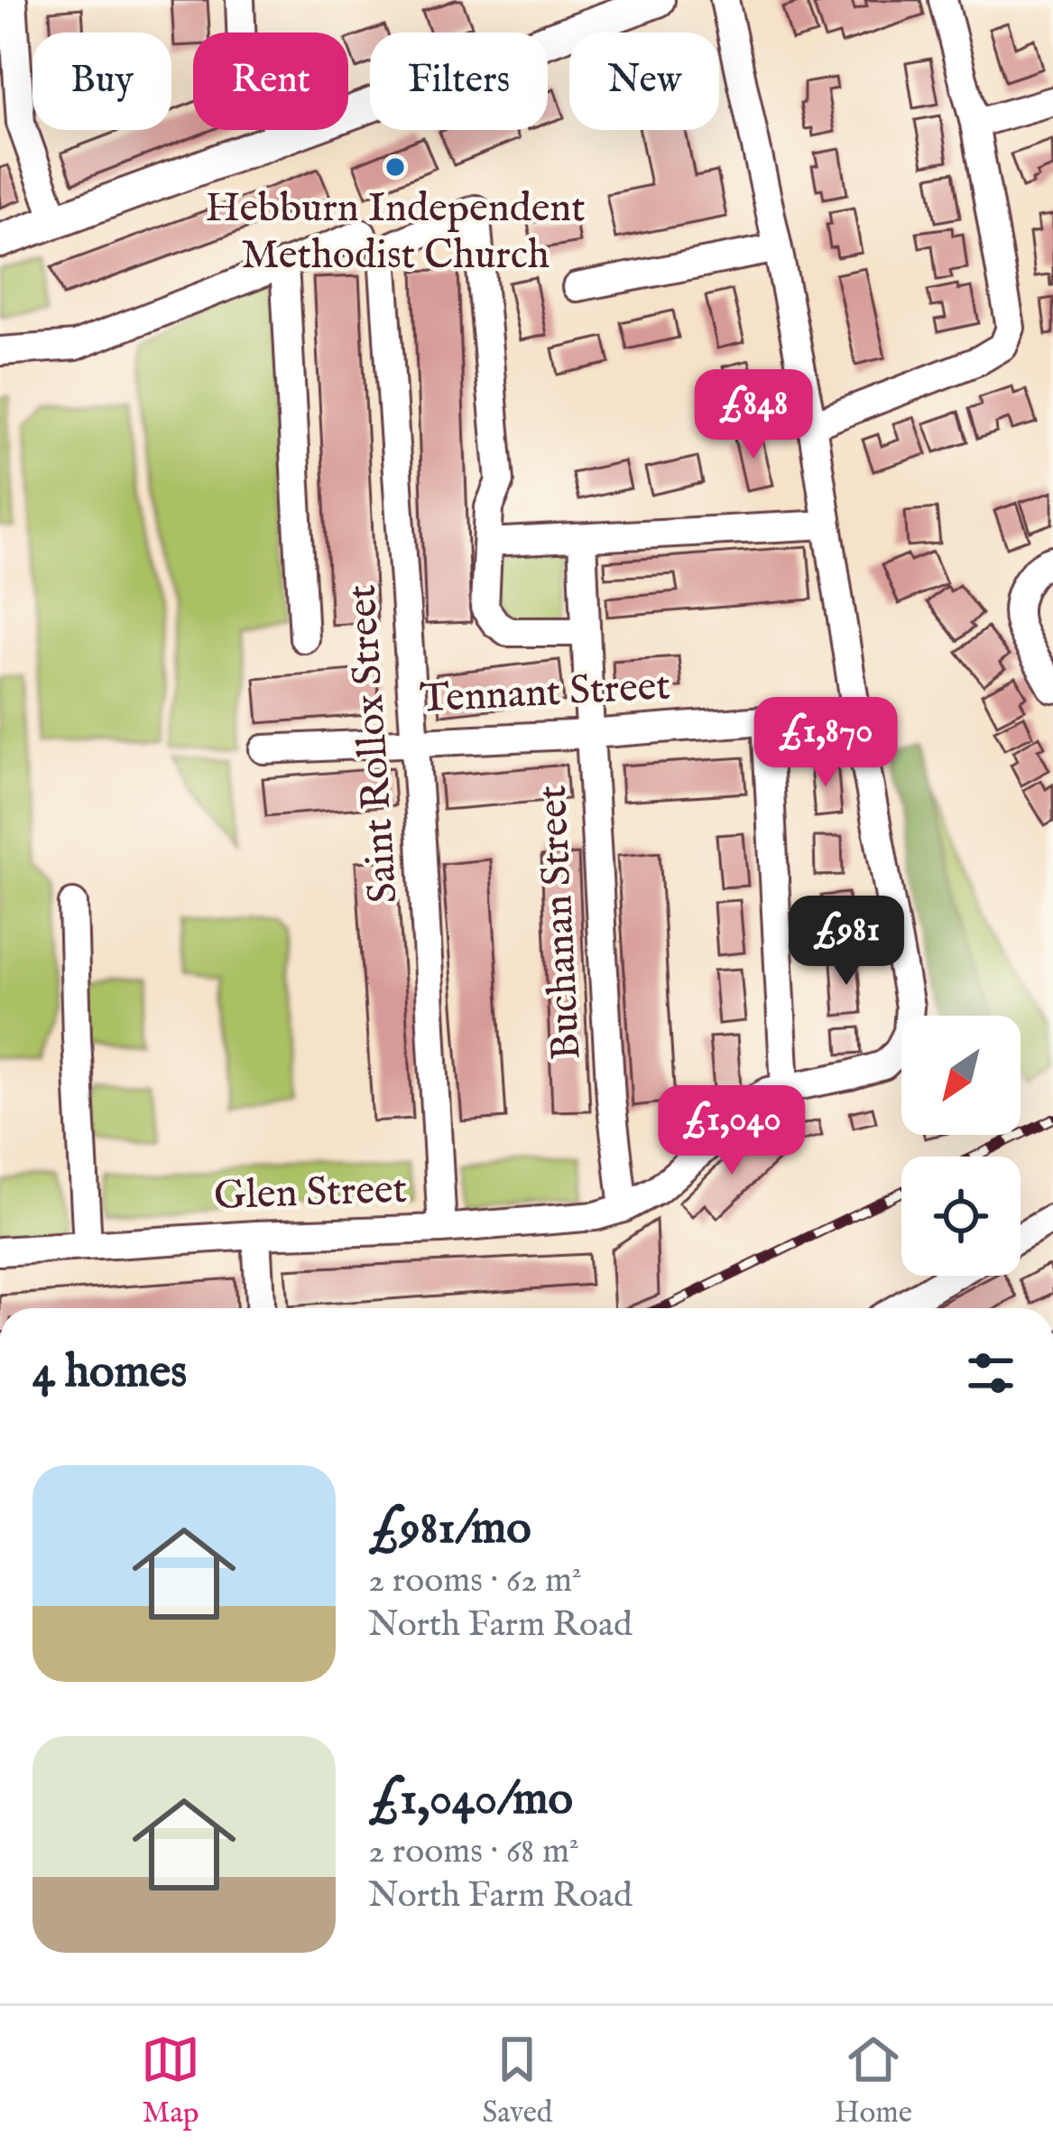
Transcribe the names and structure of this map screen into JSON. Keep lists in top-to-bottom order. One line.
{"streets":{"street":["Tennant Street","Saint Rollox Street","Buchanan Street","Glen Street"]},"crossings":[["Tennant Street","Saint Rollox Street"],["Tennant Street","Buchanan Street"],["Tennant Street","Glen Street"],["Saint Rollox Street","Glen Street"],["Buchanan Street","Glen Street"]],"places":["Hebburn Independent Methodist Church"],"north":"bottom left","page":{"chip":["Buy","Rent","Filters","New"],"price":["£848","£1,870","£981","£1,040"],"heading":"4 homes","list":[{"name":"£981/mo","note":"2 rooms · 62 m² · North Farm Road"},{"name":"£1,040/mo","note":"2 rooms · 68 m² · North Farm Road"}],"tabs":["Map","Saved","Home"]}}
